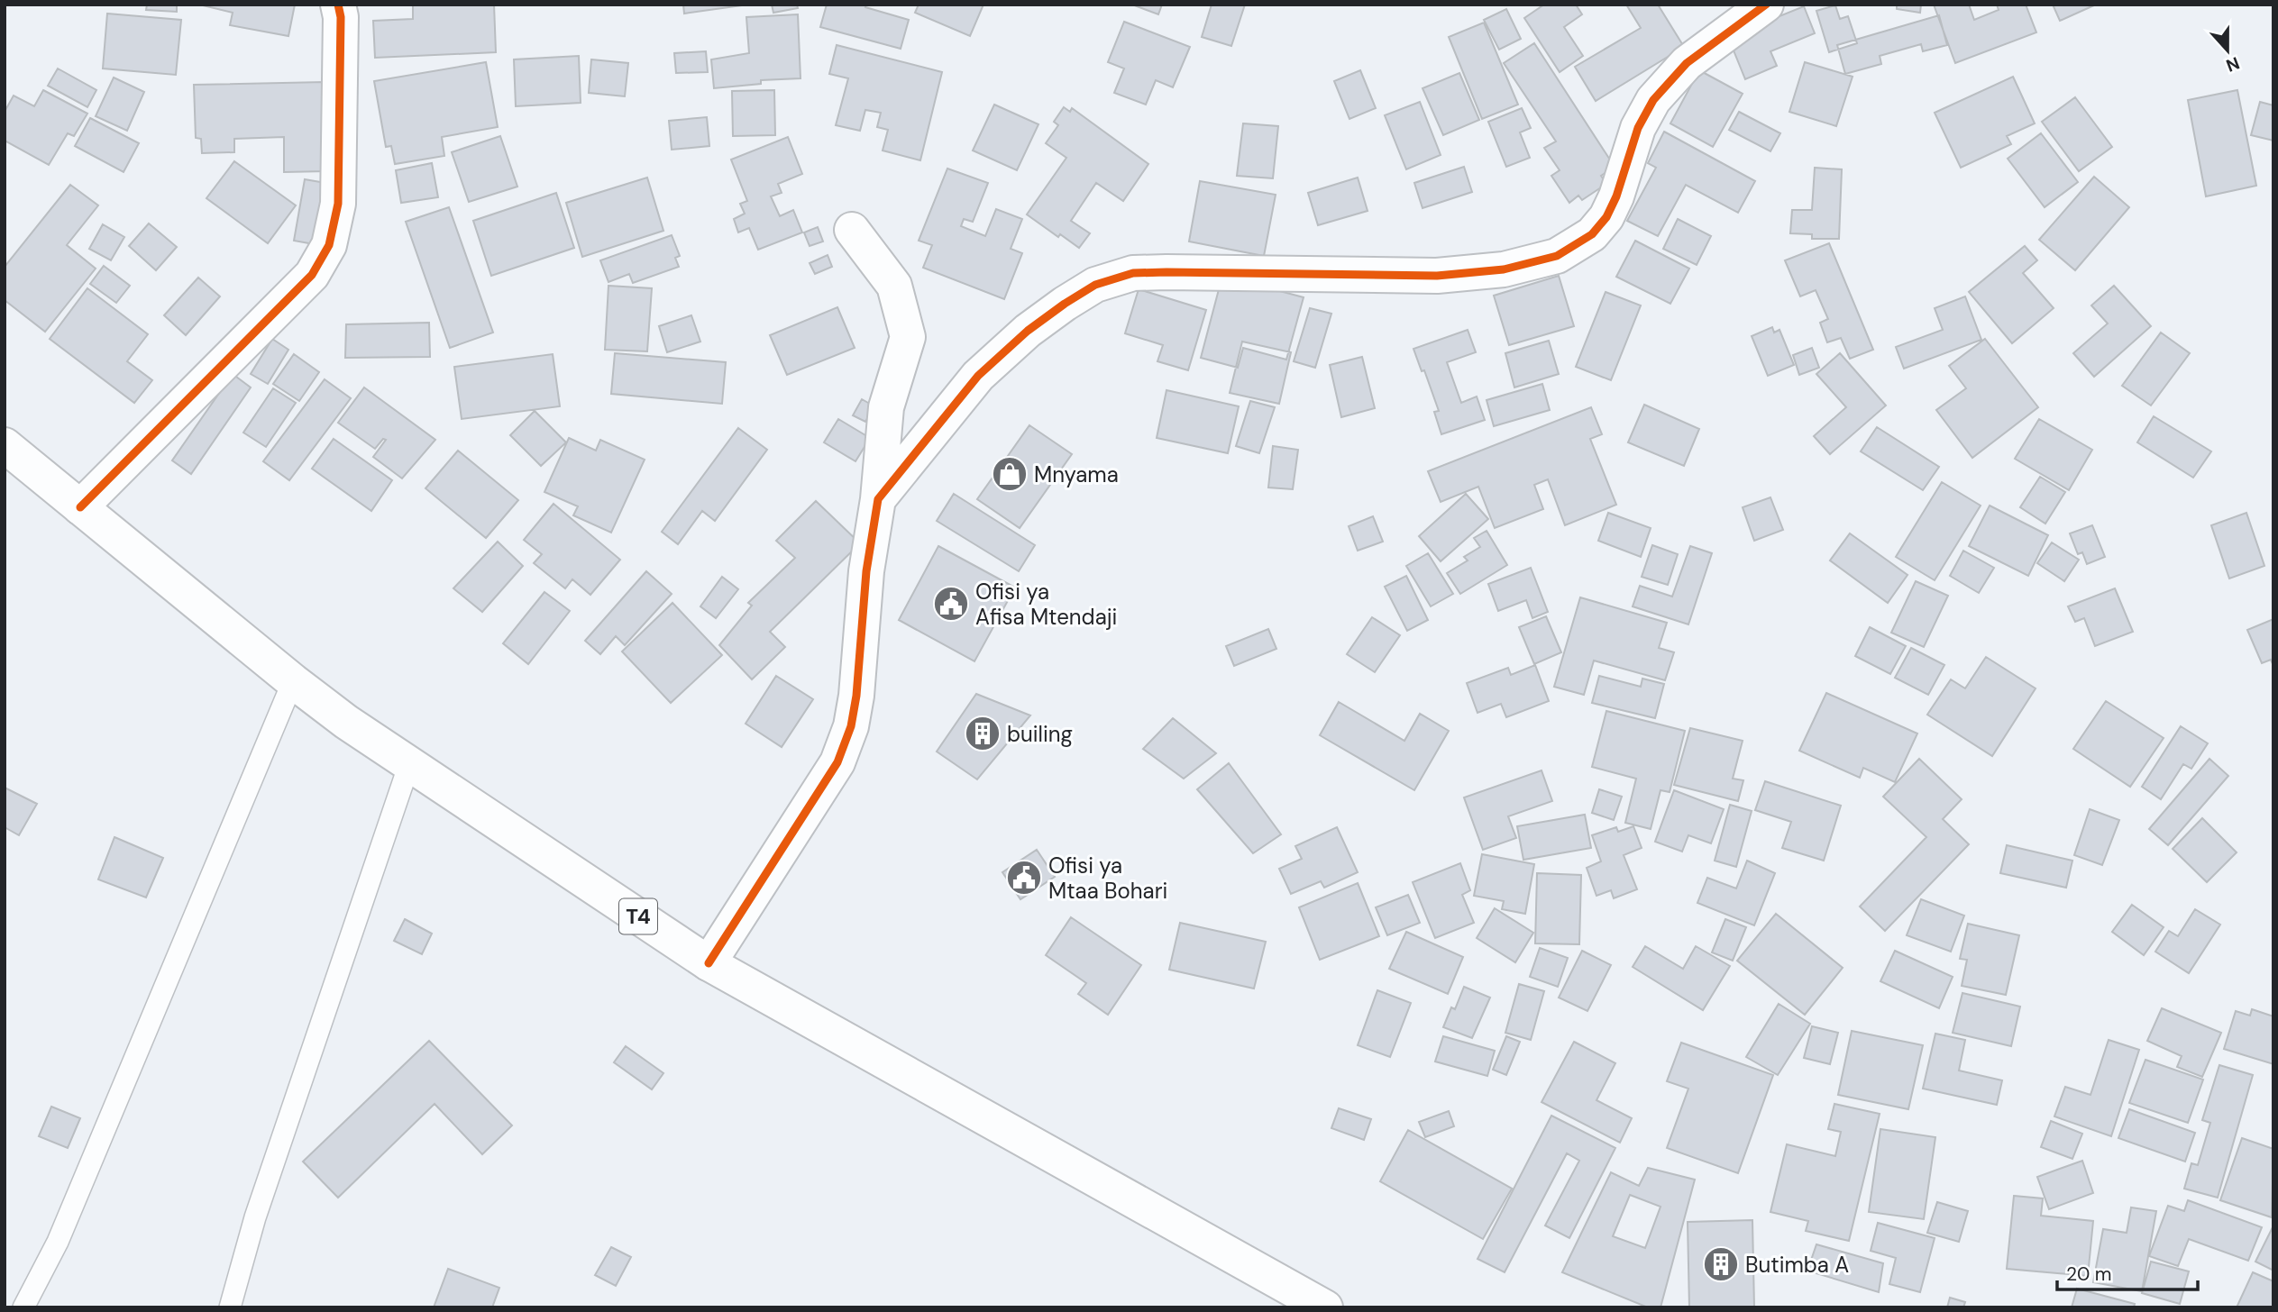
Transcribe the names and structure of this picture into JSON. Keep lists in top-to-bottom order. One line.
{"streets":{"main road":["T4"]},"places":{"shop":["Mnyama"],"public building":["Ofisi ya Afisa Mtendaji","Ofisi ya Mtaa Bohari"],"building":["builing","Butimba A"]},"scale_bar":"20 m","north":"bottom"}
